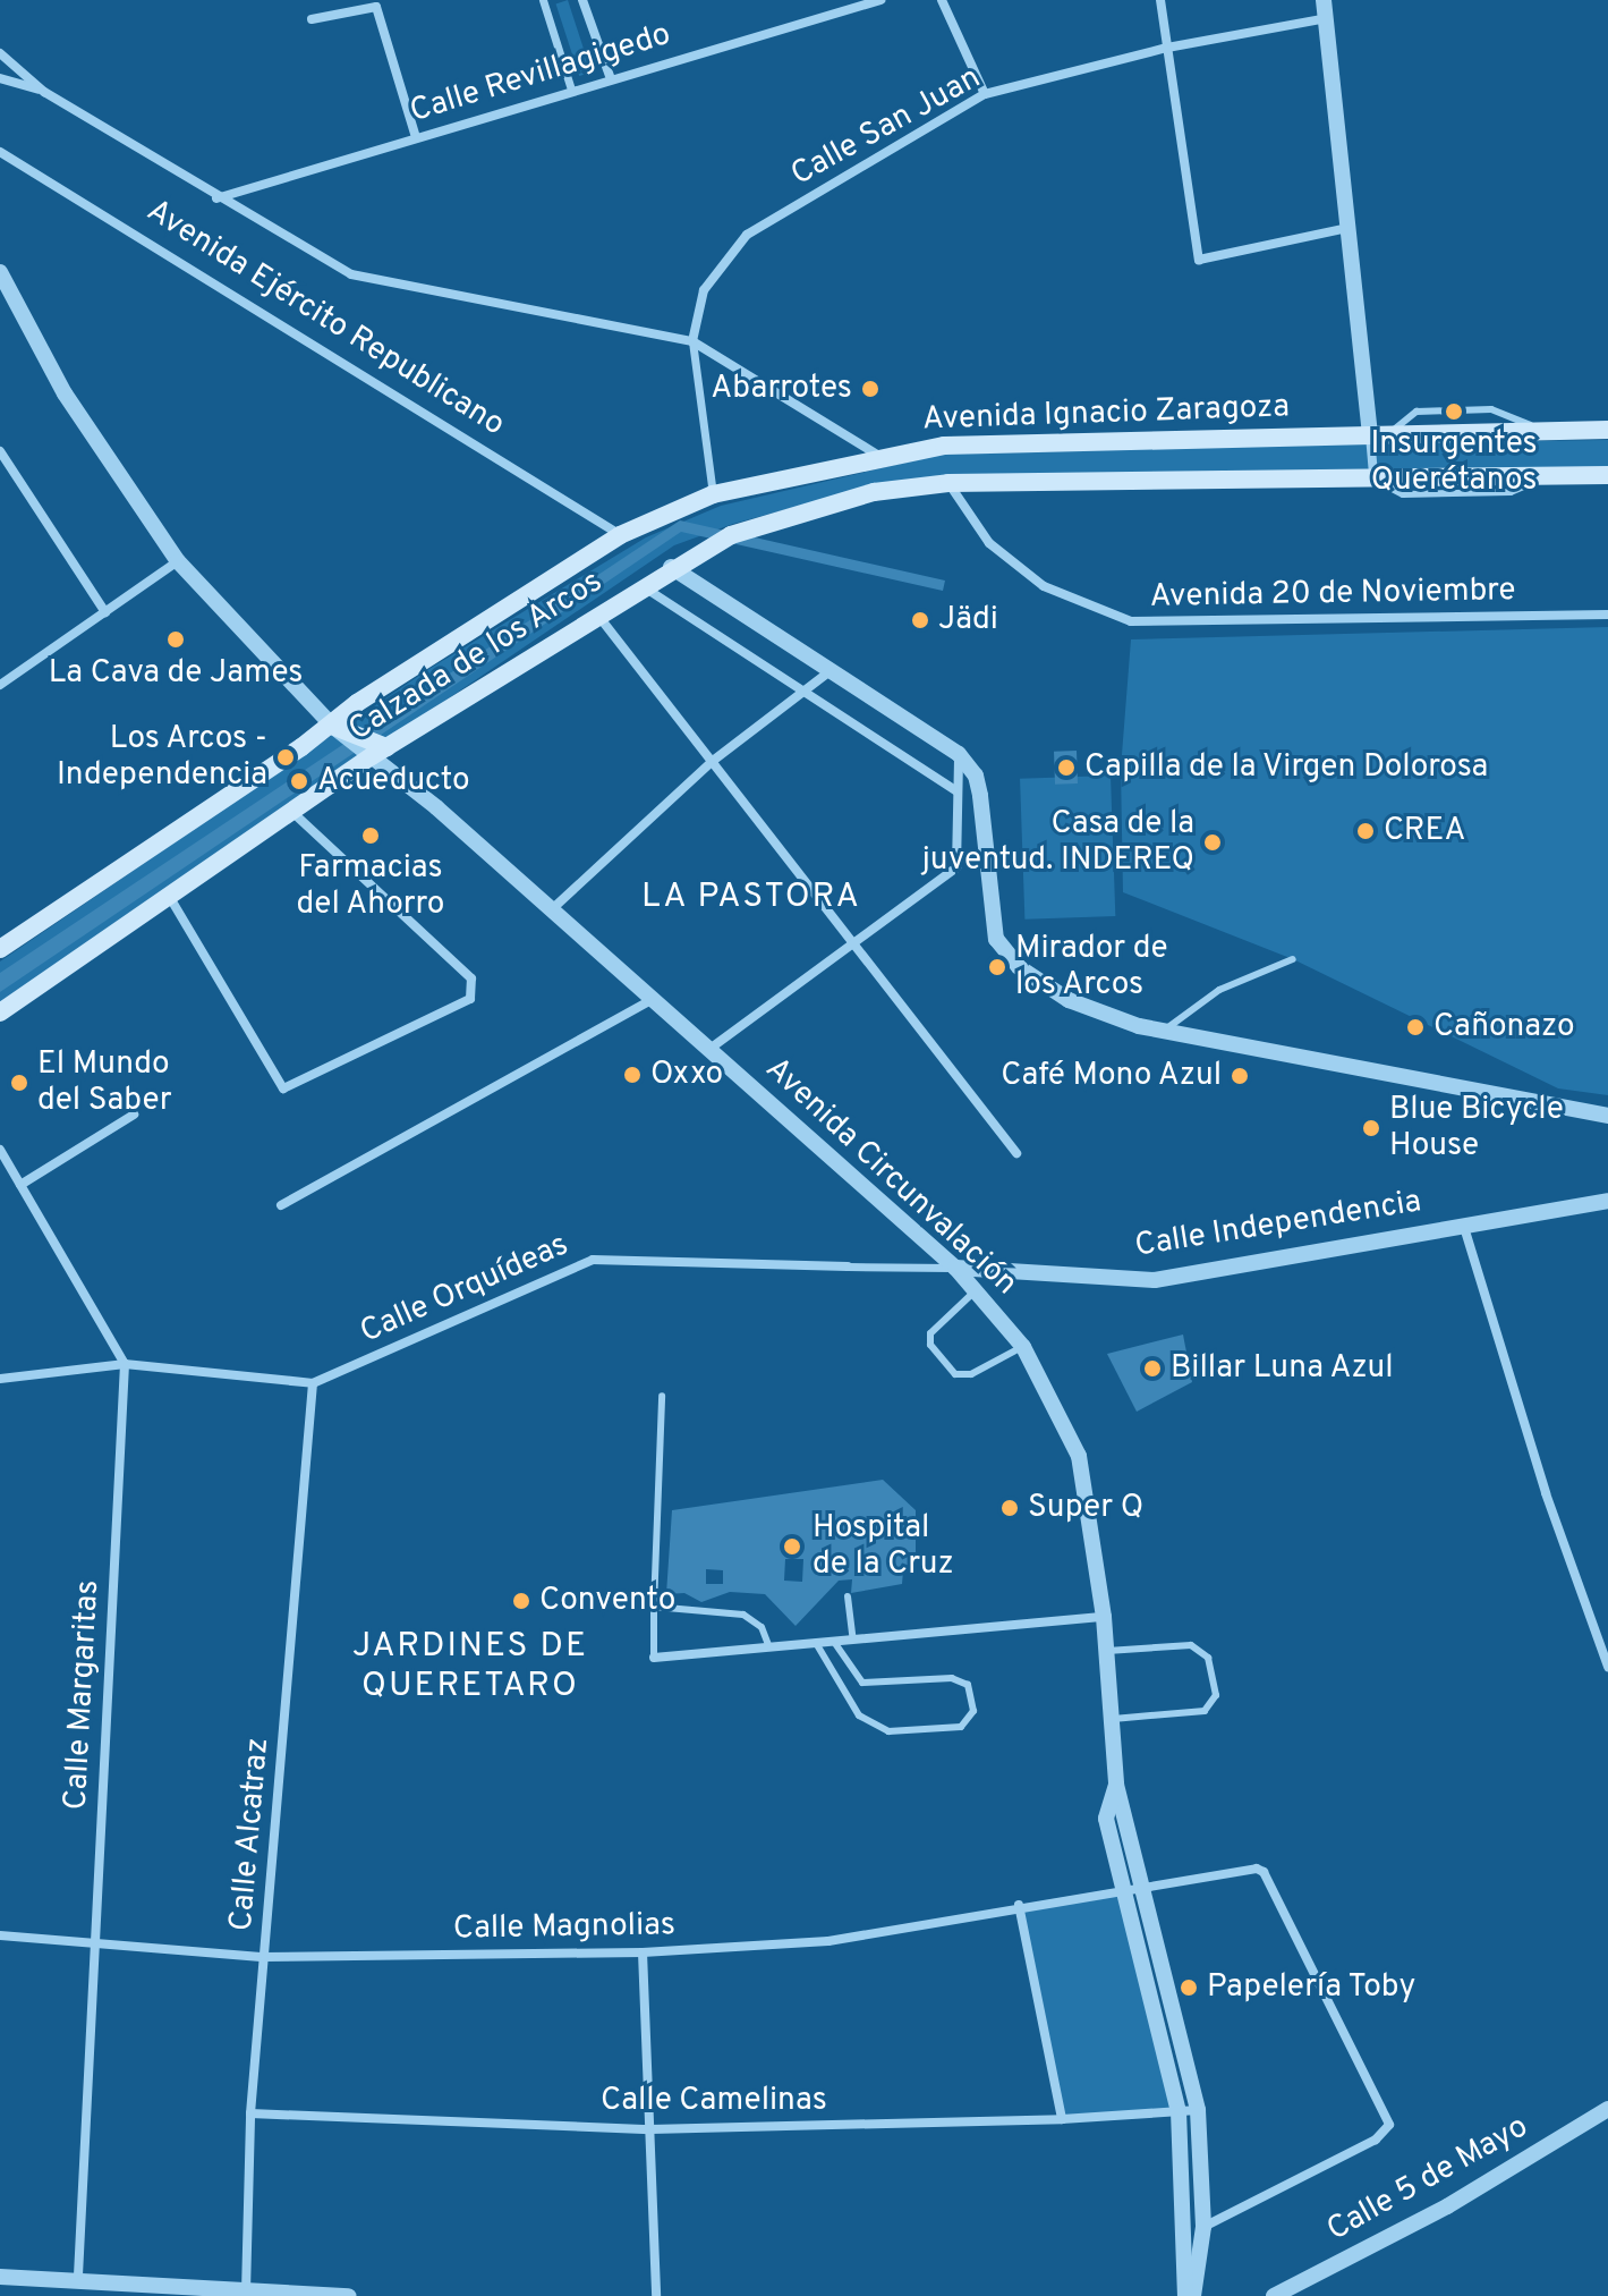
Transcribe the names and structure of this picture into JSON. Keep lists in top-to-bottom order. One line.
{"streets":{"main road":["Avenida Ignacio Zaragoza","Calzada de los Arcos"],"street":["Calle Revillagigedo","Calle San Juan","Avenida Ejército Republicano","Avenida 20 de Noviembre","Avenida Circunvalación","Calle Independencia","Calle Orquídeas","Calle Margaritas","Calle Alcatraz","Calle Magnolias","Calle Camelinas","Calle 5 de Mayo"]},"crossings":[["Calle San Juan","Avenida Ignacio Zaragoza"],["Avenida Ejército Republicano","Avenida Ignacio Zaragoza"],["Avenida Ejército Republicano","Calzada de los Arcos"],["Avenida Ignacio Zaragoza","Avenida 20 de Noviembre"],["Avenida Ignacio Zaragoza","Calzada de los Arcos"],["Calzada de los Arcos","Avenida Circunvalación"],["Avenida Circunvalación","Calle Independencia"],["Avenida Circunvalación","Calle Orquídeas"],["Avenida Circunvalación","Calle Magnolias"],["Avenida Circunvalación","Calle Camelinas"],["Calle Independencia","Calle Orquídeas"],["Calle Orquídeas","Calle Margaritas"],["Calle Orquídeas","Calle Alcatraz"],["Calle Margaritas","Calle Magnolias"],["Calle Alcatraz","Calle Magnolias"],["Calle Alcatraz","Calle Camelinas"]],"districts":["LA PASTORA","JARDINES DE QUERETARO"],"places":["Abarrotes","Insurgentes Querétanos","Jädi","La Cava de James","Los Arcos - Independencia","Capilla de la Virgen Dolorosa","Acueducto","CREA","Farmacias del Ahorro","Casa de la juventud. INDEREQ","Mirador de los Arcos","Cañonazo","Oxxo","Café Mono Azul","El Mundo del Saber","Blue Bicycle House","Billar Luna Azul","Super Q","Hospital de la Cruz","Convento","Papelería Toby"]}
